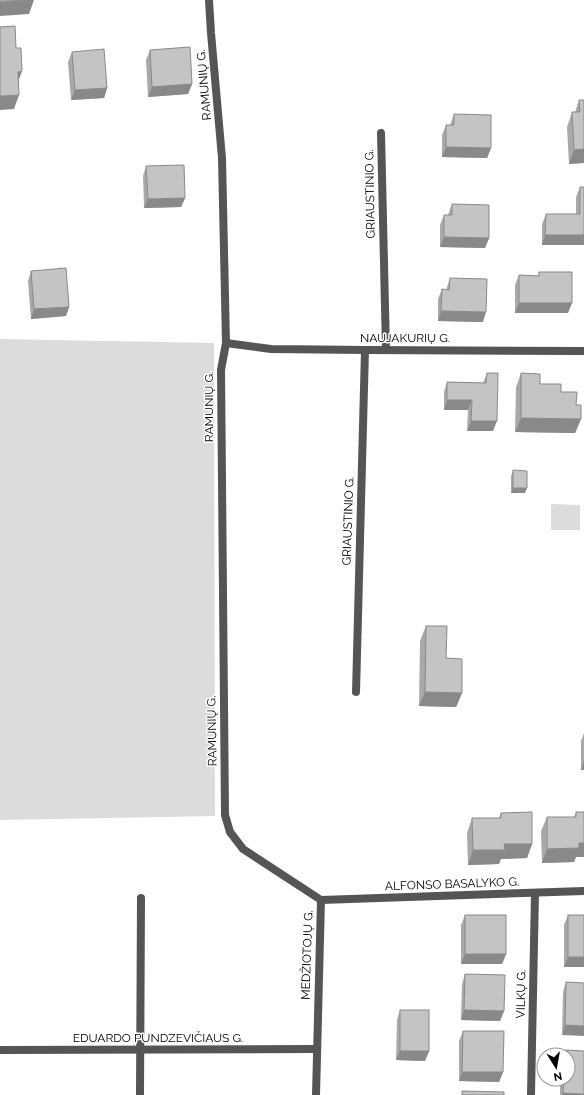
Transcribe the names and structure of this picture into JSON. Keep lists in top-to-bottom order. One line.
{"streets":{"street":["RAMUNIŲ G.","GRIAUSTINIO G.","NAUJAKURIŲ G.","ALFONSO BASALYKO G.","MEDŽIOTOJŲ G.","VILKŲ G.","EDUARDO PUNDZEVIČIAUS G."]},"crossings":[["RAMUNIŲ G.","NAUJAKURIŲ G."],["RAMUNIŲ G.","MEDŽIOTOJŲ G."],["GRIAUSTINIO G.","NAUJAKURIŲ G."],["ALFONSO BASALYKO G.","MEDŽIOTOJŲ G."],["ALFONSO BASALYKO G.","VILKŲ G."],["MEDŽIOTOJŲ G.","EDUARDO PUNDZEVIČIAUS G."]],"north":"bottom"}
